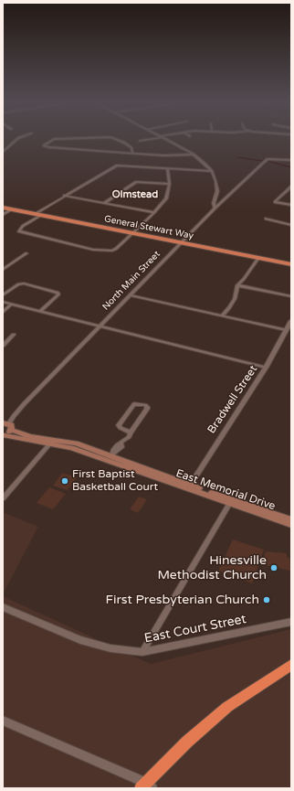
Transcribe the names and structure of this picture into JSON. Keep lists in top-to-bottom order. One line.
{"streets":{"main road":["General Stewart Way","East Memorial Drive"],"street":["North Main Street","Bradwell Street","East Court Street"]},"crossings":[["General Stewart Way","North Main Street"],["North Main Street","East Memorial Drive"],["Bradwell Street","East Memorial Drive"]],"districts":["Olmstead"],"places":["First Baptist Basketball Court","Hinesville Methodist Church","First Presbyterian Church"]}
